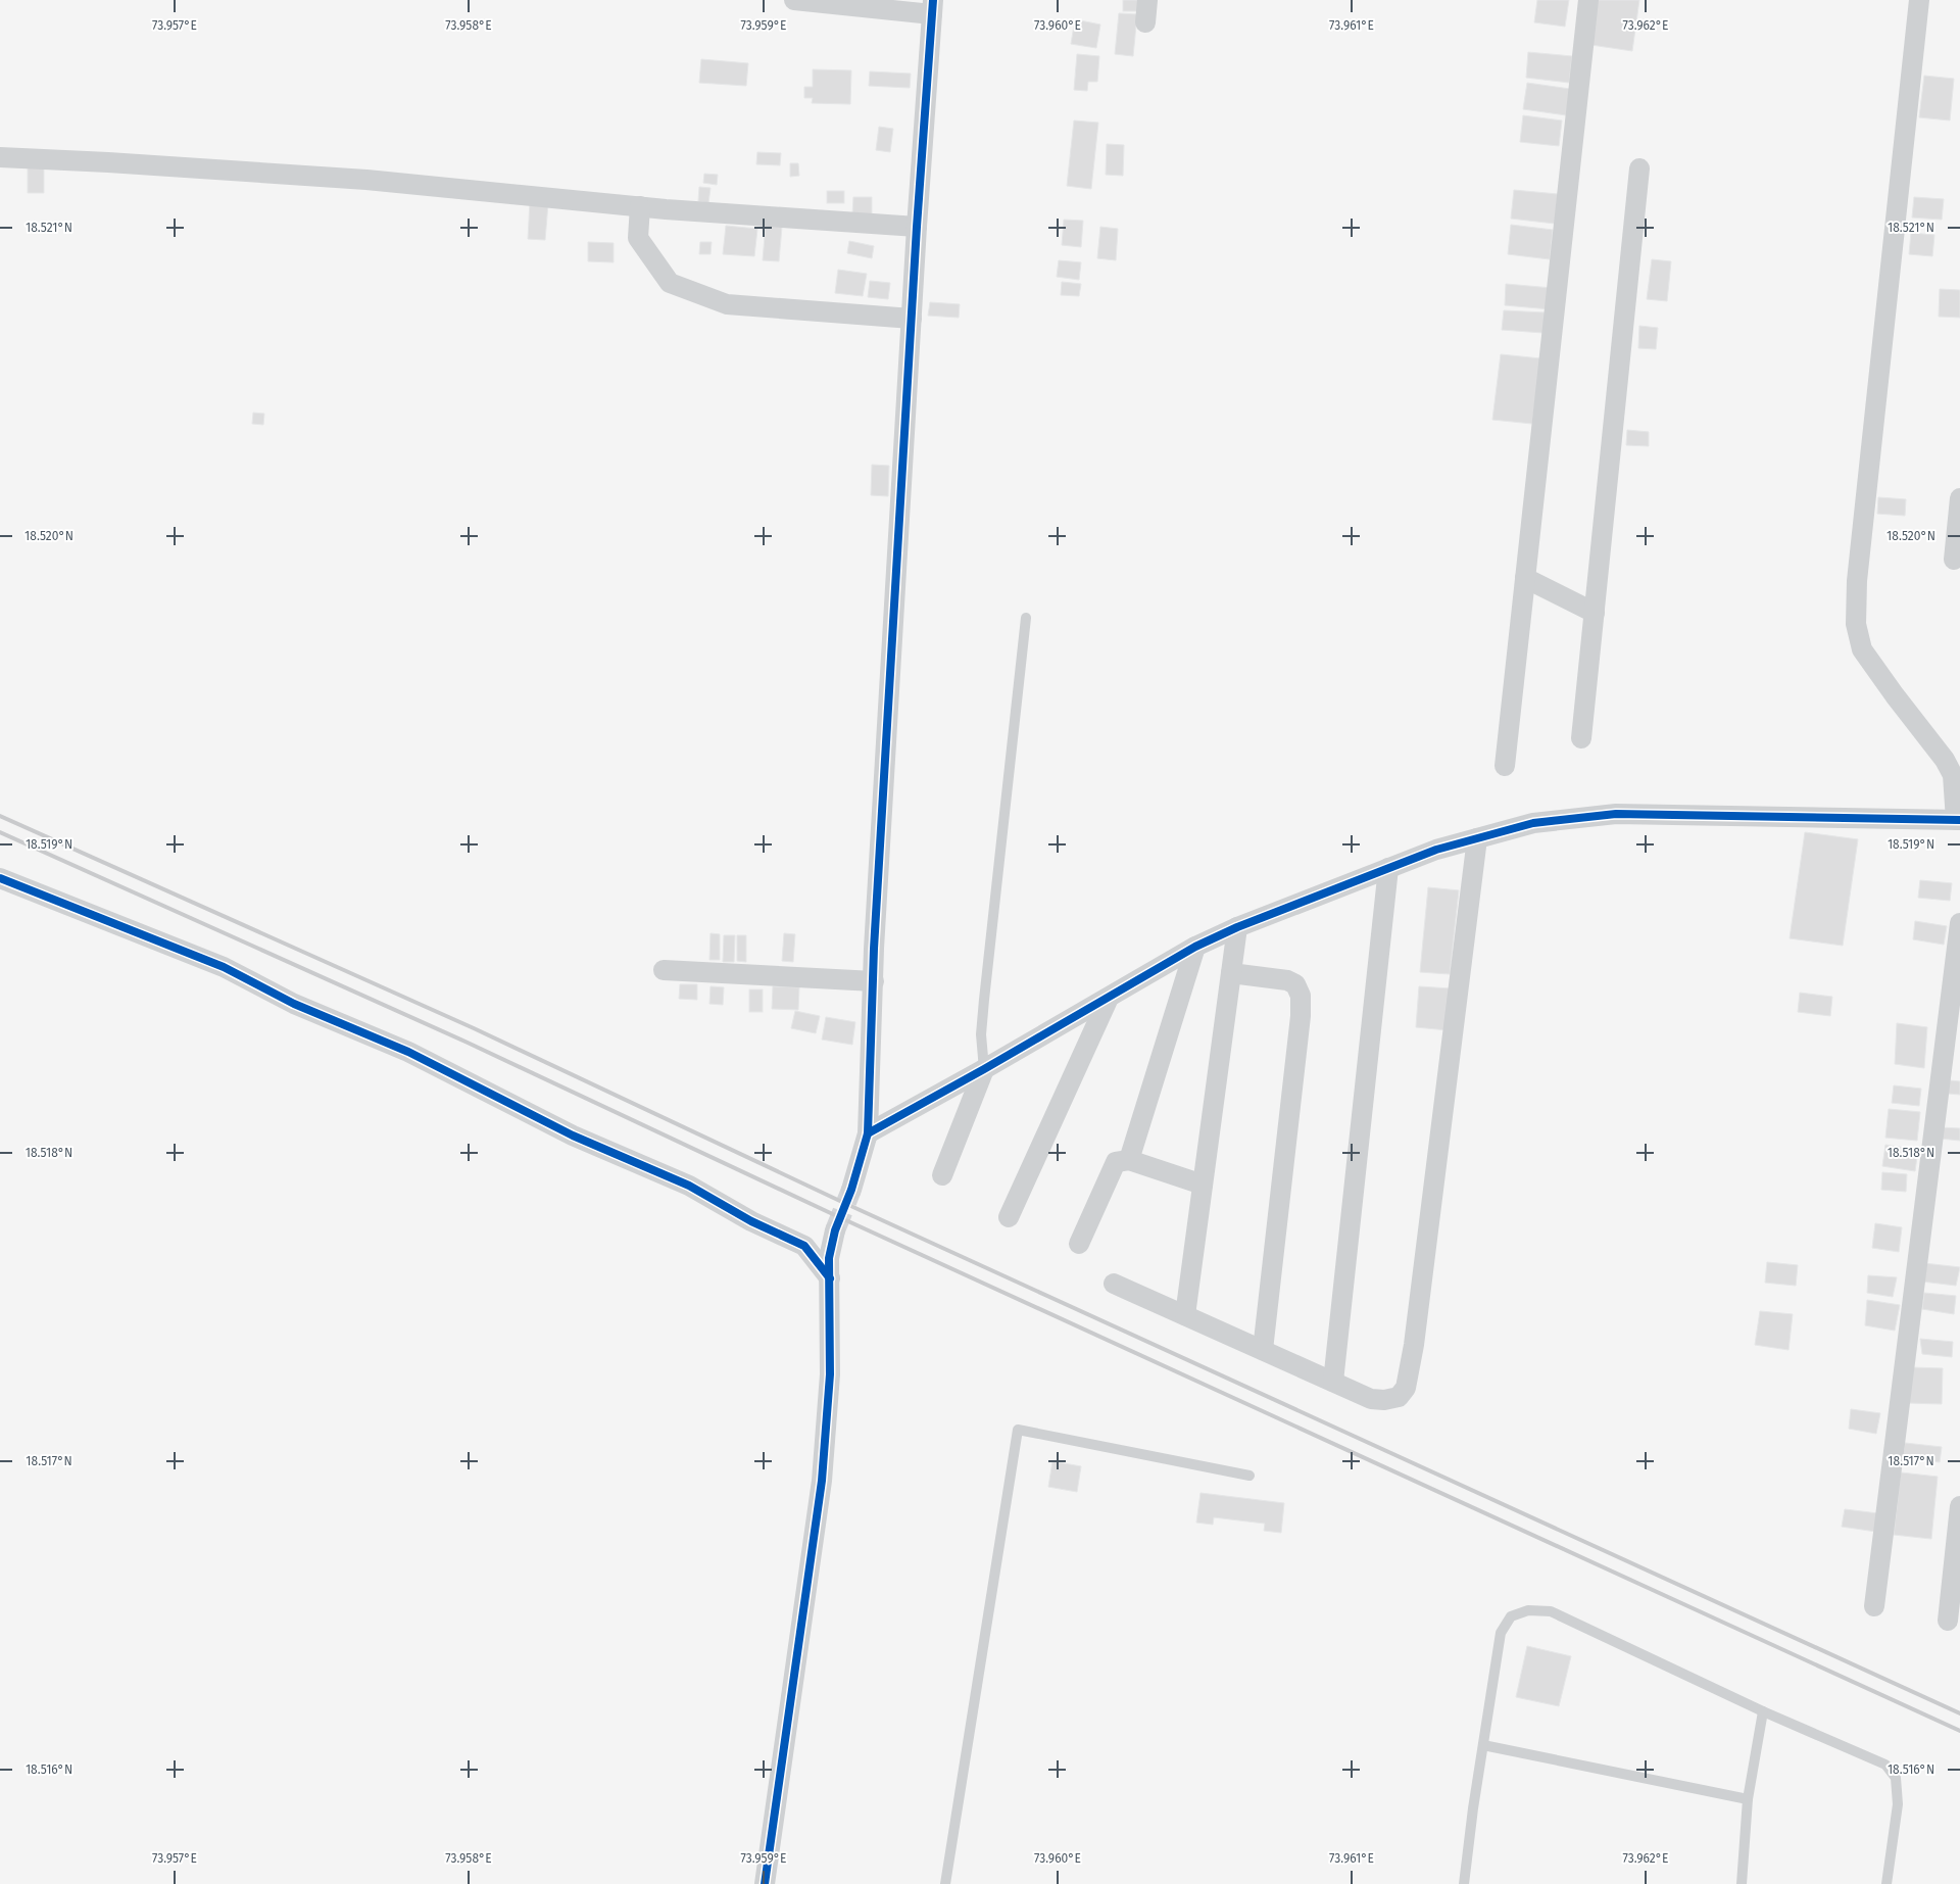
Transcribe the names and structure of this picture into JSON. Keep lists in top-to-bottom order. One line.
{"coordinates":["73.957°E","73.958°E","73.959°E","73.960°E","73.961°E","73.962°E","18.521°N","18.520°N","18.519°N","18.518°N","18.517°N","18.516°N"]}
